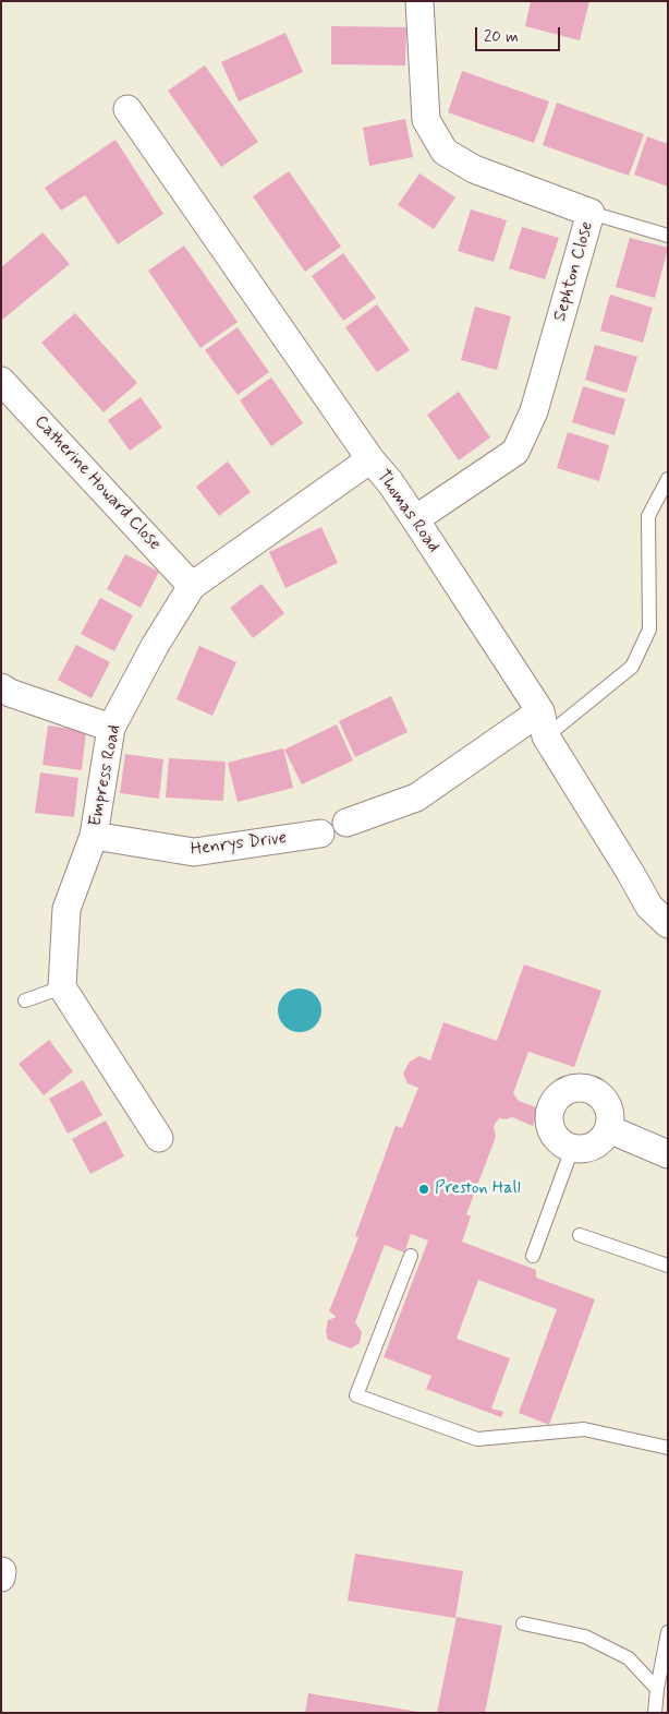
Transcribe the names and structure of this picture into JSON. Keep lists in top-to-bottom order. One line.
{"streets":{"street":["Sephton Close","Catherine Howard Close","Thomas Road","Empress Road","Henrys Drive"]},"crossings":[["Sephton Close","Thomas Road"],["Catherine Howard Close","Empress Road"],["Thomas Road","Empress Road"],["Empress Road","Henrys Drive"]],"places":["Preston Hall"],"scale_bar":"20 m"}
